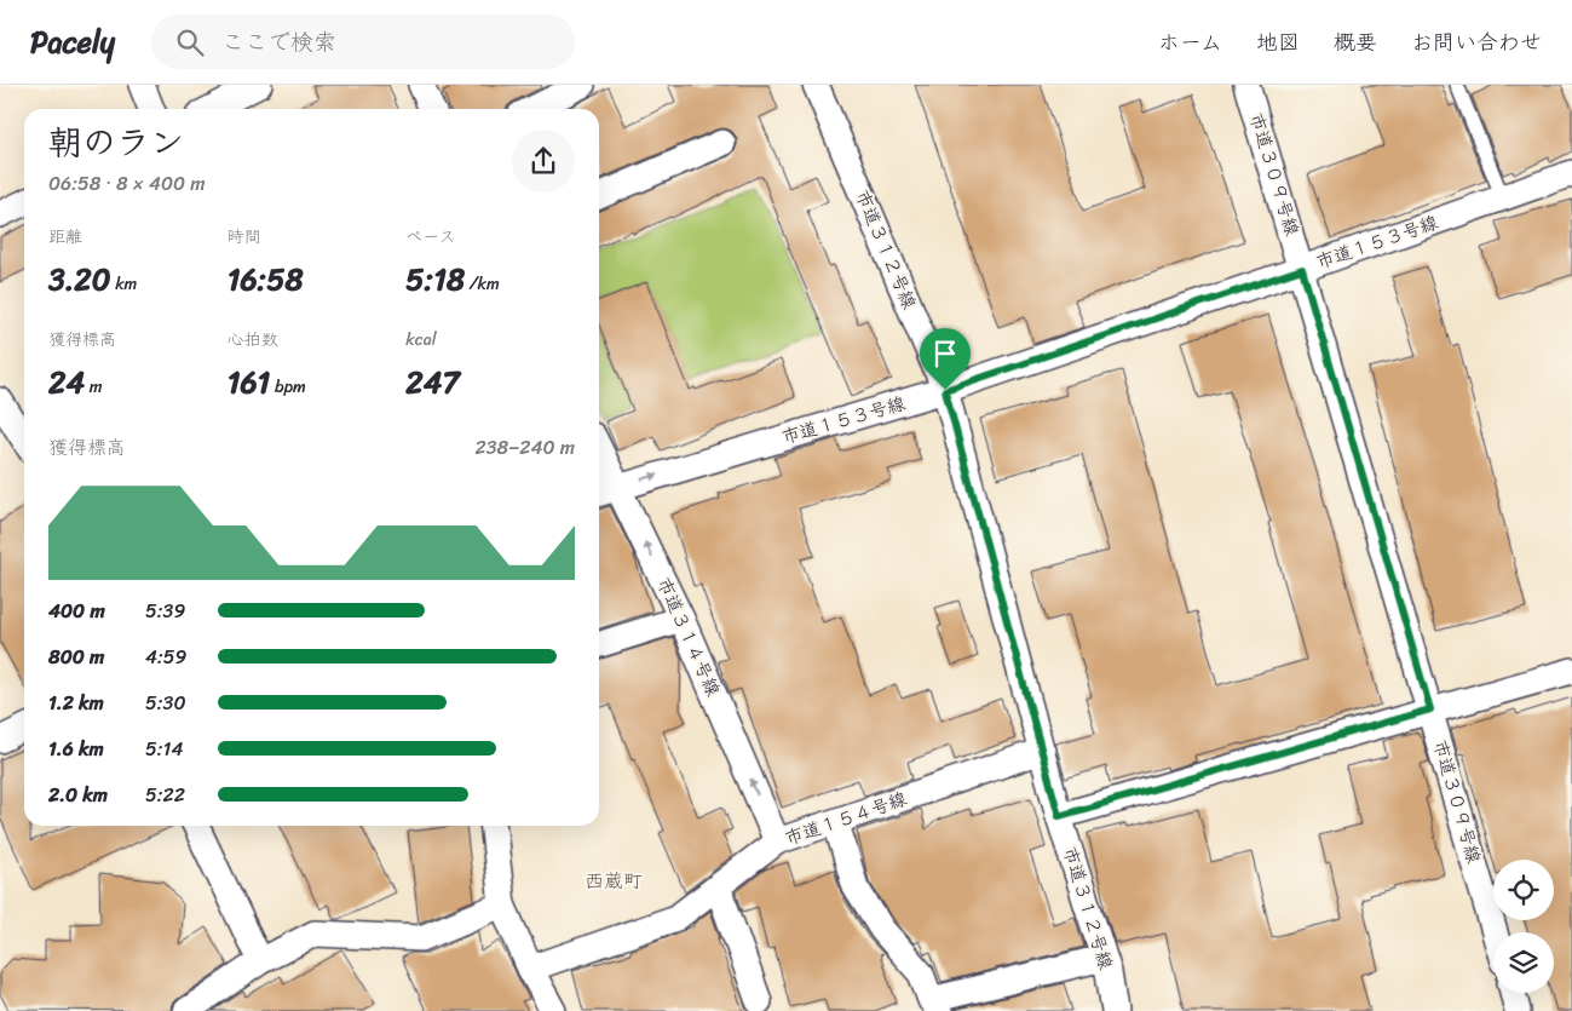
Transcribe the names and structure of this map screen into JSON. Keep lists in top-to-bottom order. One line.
{"streets":{"street":["市道３０９号線","市道１５３号線","市道３１２号線","市道３１４号線","市道１５４号線"]},"crossings":[["市道３０９号線","市道１５３号線"],["市道１５３号線","市道３１２号線"],["市道１５３号線","市道３１４号線"],["市道３１２号線","市道１５４号線"],["市道３１４号線","市道１５４号線"]],"one_way":["市道３１４号線"],"districts":["西蔵町"],"page":{"header":"Pacely","search":"ここで検索","nav":["ホーム","地図","概要","お問い合わせ"],"heading":["朝のラン","06:58 · 8 × 400 m"],"stats":[["距離","3.20 km"],["時間","16:58"],["ペース","5:18 /km"],["獲得標高","24 m"],["心拍数","161 bpm"],["kcal","247"]],"chart":["獲得標高","238–240 m"],"list":[{"name":"400 m","note":"5:39"},{"name":"800 m","note":"4:59"},{"name":"1.2 km","note":"5:30"},{"name":"1.6 km","note":"5:14"},{"name":"2.0 km","note":"5:22"}]}}
